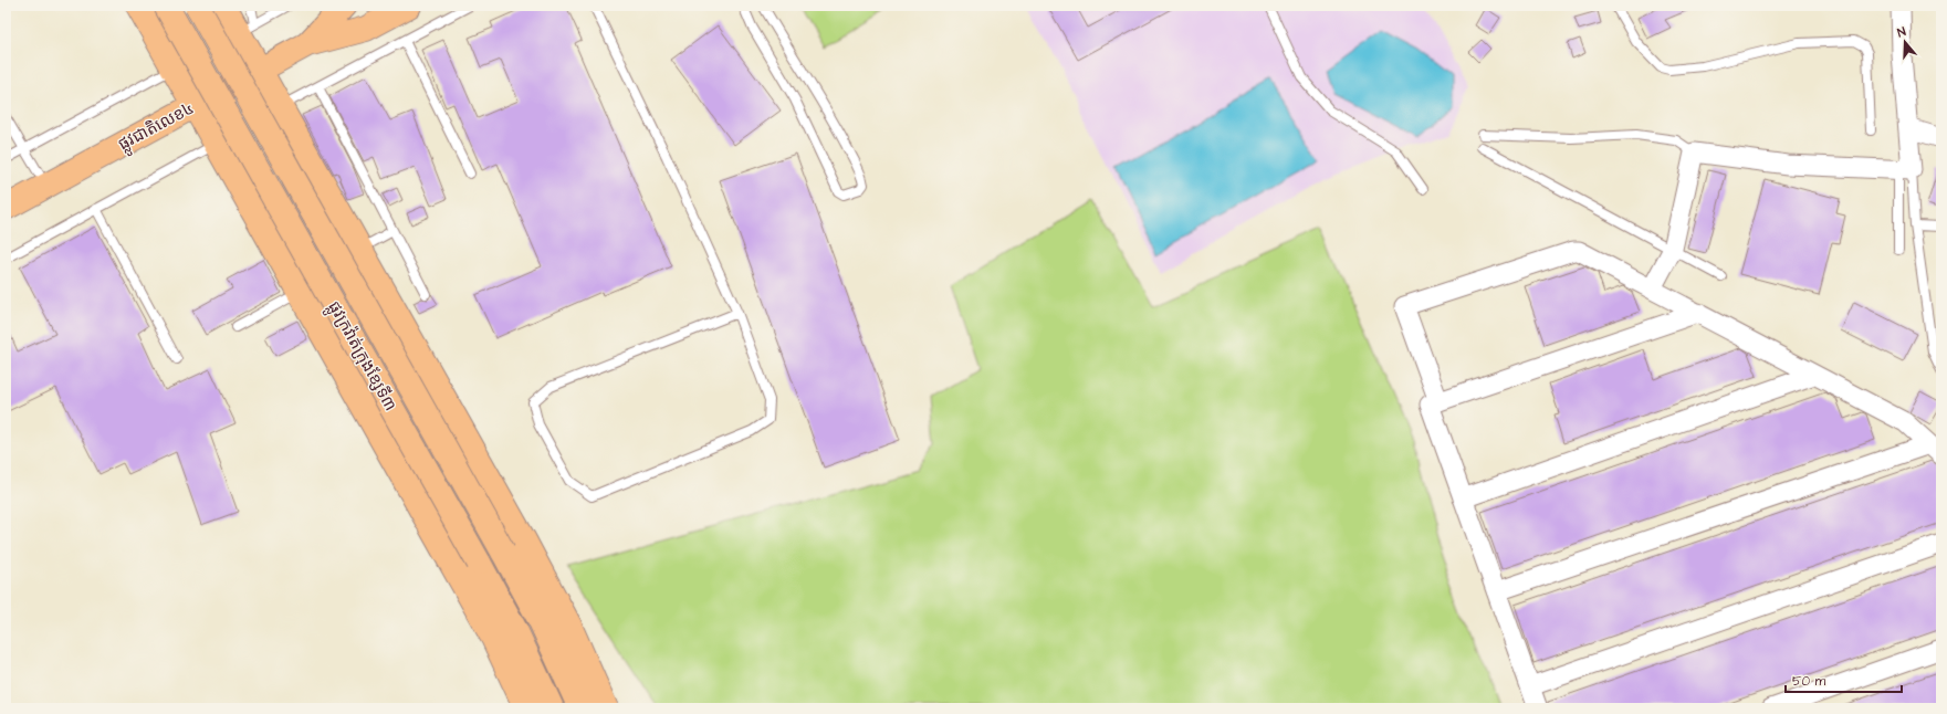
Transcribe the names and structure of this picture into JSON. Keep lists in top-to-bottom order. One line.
{"streets":{"main road":["ផ្លូវជាតិលេខ៤","ផ្លូវក្រវ៉ាត់ក្រុងខ្សែទី៣"]},"scale_bar":"50 m","north":"top"}
